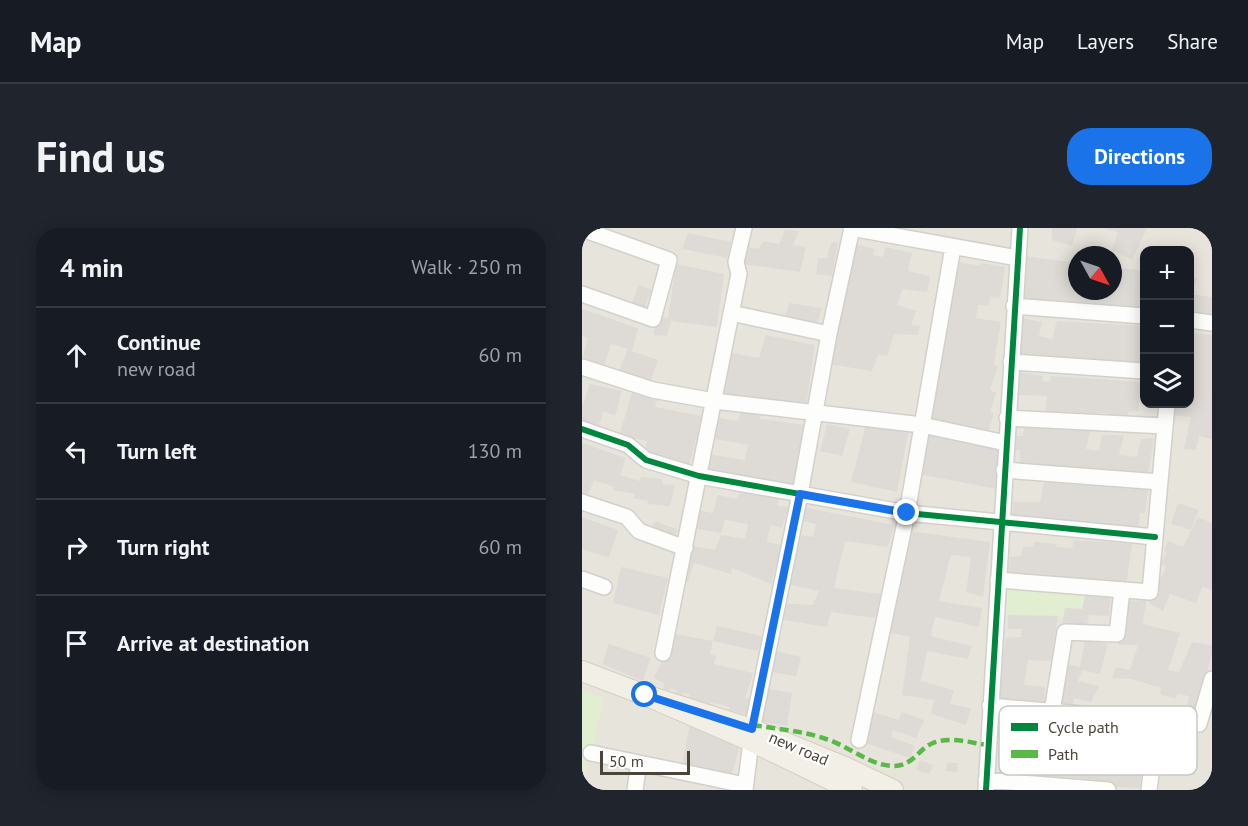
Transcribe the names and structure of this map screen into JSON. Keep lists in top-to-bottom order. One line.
{"streets":{"main road":["new road"]},"legend":["Cycle path","Path"],"scale_bar":"50 m","north":"bottom right","page":{"header":"Map","nav":["Map","Layers","Share"],"buttons":"Directions","title":"Find us","heading":["4 min","Walk · 250 m"],"map_buttons":["+","−"],"list":[["Continue","new road","60 m"],["Turn left","130 m"],["Turn right","60 m"],"Arrive at destination"],"scale":"50 m"}}
